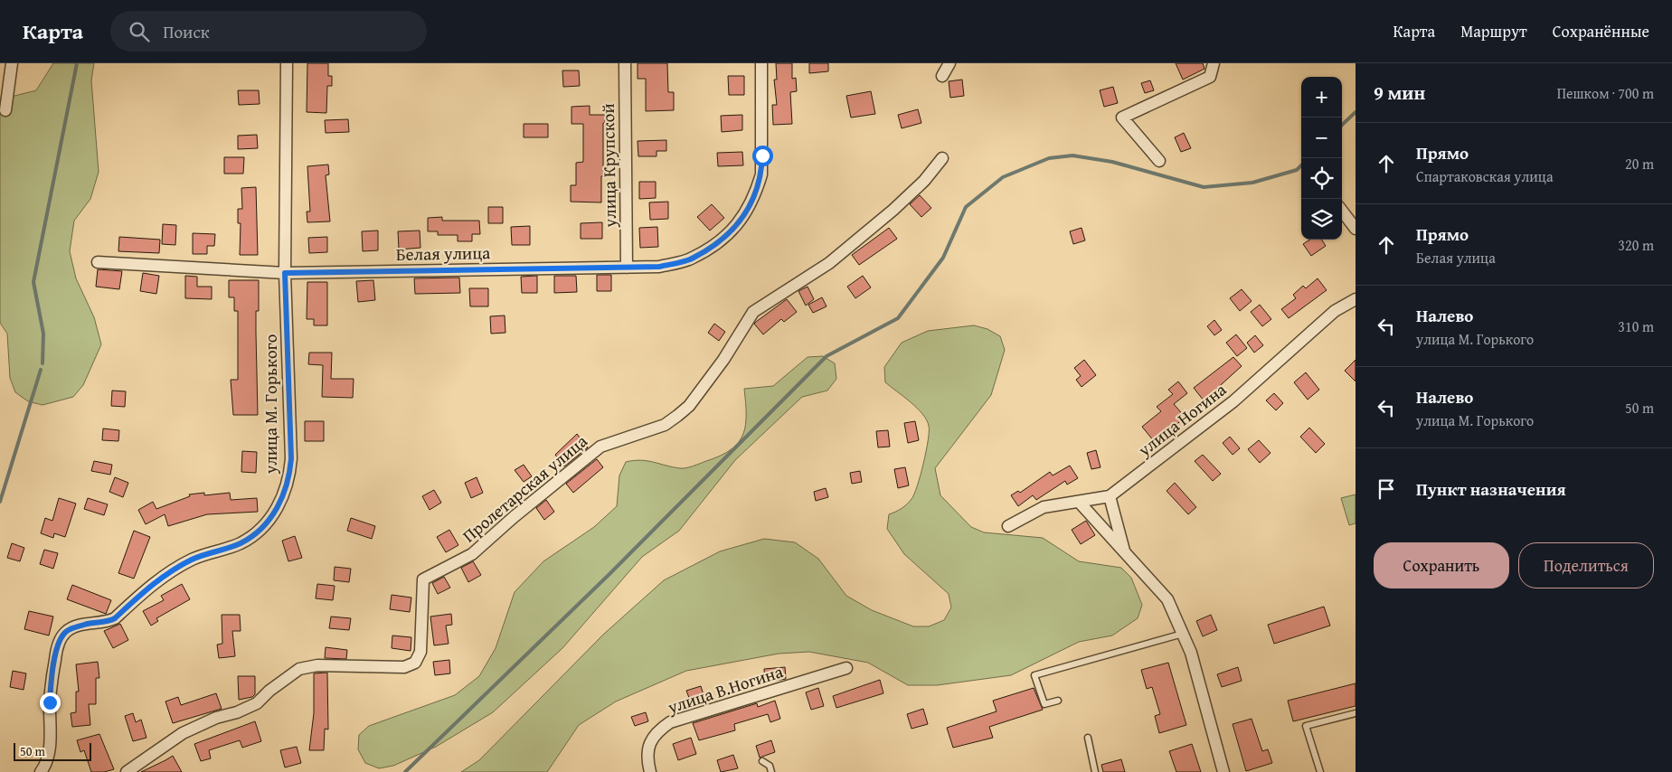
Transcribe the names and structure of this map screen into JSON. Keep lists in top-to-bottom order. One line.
{"streets":{"street":["улица Крупской","Белая улица","улица М. Горького","улица Ногина","Пролетарская улица","улица В.Ногина"]},"crossings":[["улица Крупской","Белая улица"],["Белая улица","улица М. Горького"]],"scale_bar":"50 m","page":{"header":"Карта","search":"Поиск","nav":["Карта","Маршрут","Сохранённые"],"heading":["9 мин","Пешком · 700 m"],"map_buttons":["+","−"],"list":[["Прямо","Спартаковская улица","20 m"],["Прямо","Белая улица","320 m"],["Налево","улица М. Горького","310 m"],["Налево","улица М. Горького","50 m"],"Пункт назначения"],"buttons":["Сохранить","Поделиться"],"scale":"50 m"}}
